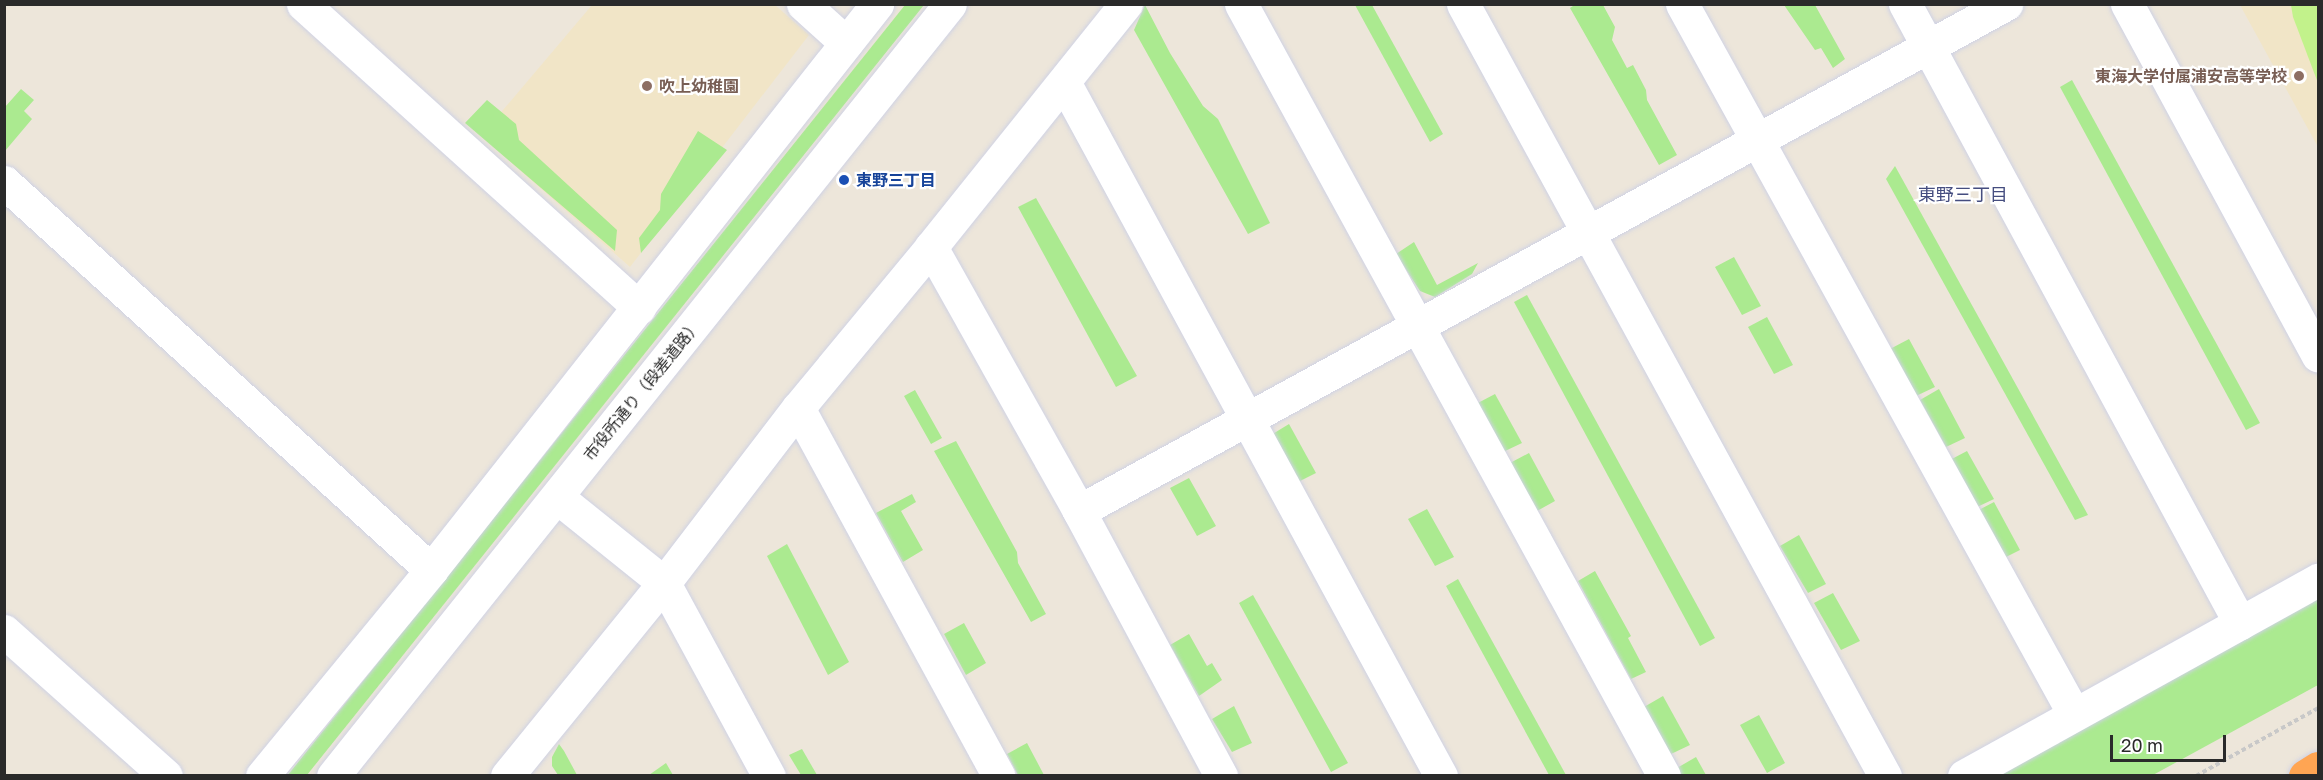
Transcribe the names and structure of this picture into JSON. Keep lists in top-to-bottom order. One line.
{"streets":{"street":["市役所通り（段差道路）"]},"districts":["東野三丁目"],"places":["東海大学付属浦安高等学校","吹上幼稚園","東野三丁目"],"scale_bar":"20 m"}
